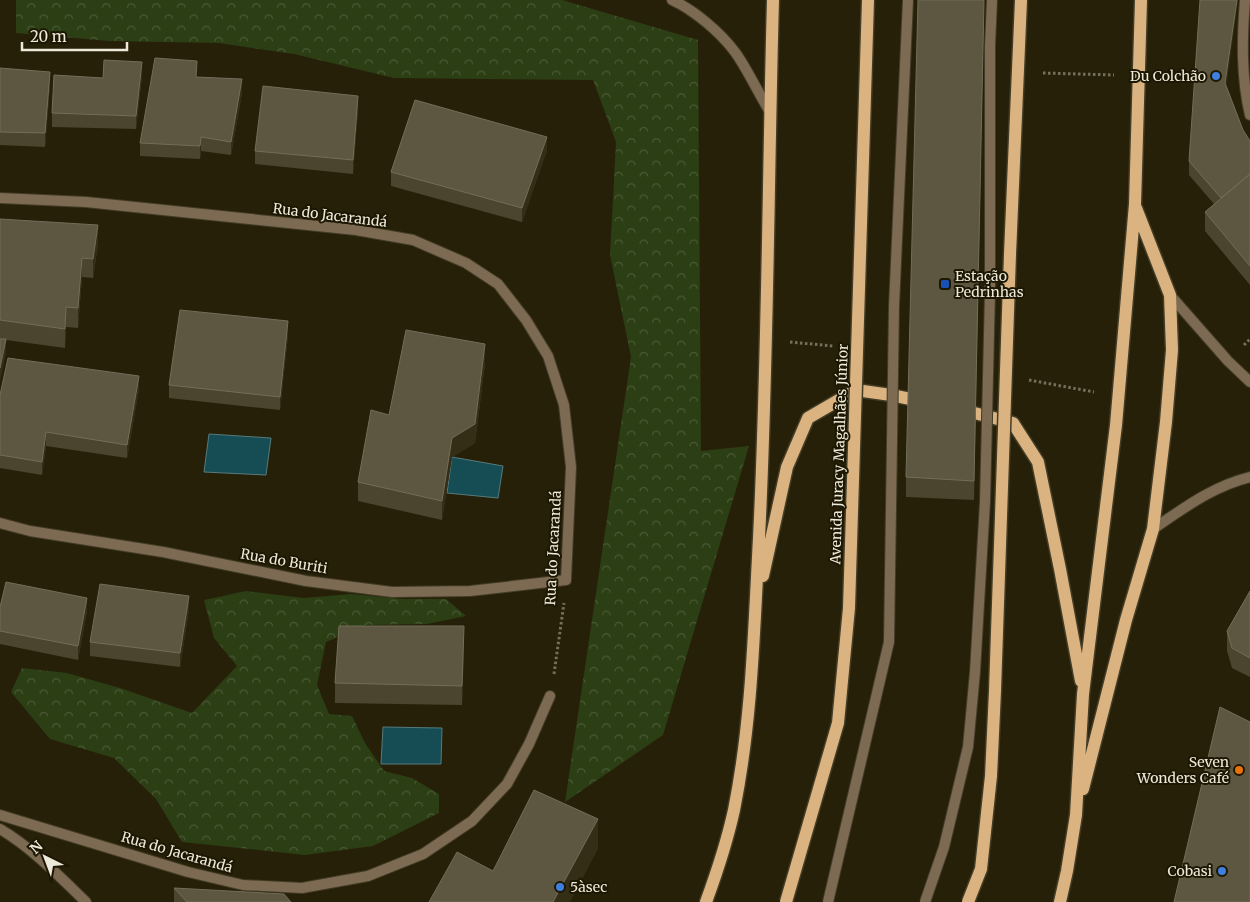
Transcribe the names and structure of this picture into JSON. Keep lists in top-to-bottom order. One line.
{"streets":{"main road":["Avenida Juracy Magalhães Júnior"],"street":["Rua do Jacarandá","Rua do Buriti"]},"crossings":[["Rua do Jacarandá","Rua do Buriti"]],"places":{"other":["Du Colchão","Seven Wonders Café","Cobasi","5àsec"],"transit":["Estação Pedrinhas"]},"scale_bar":"20 m","north":"top left"}
